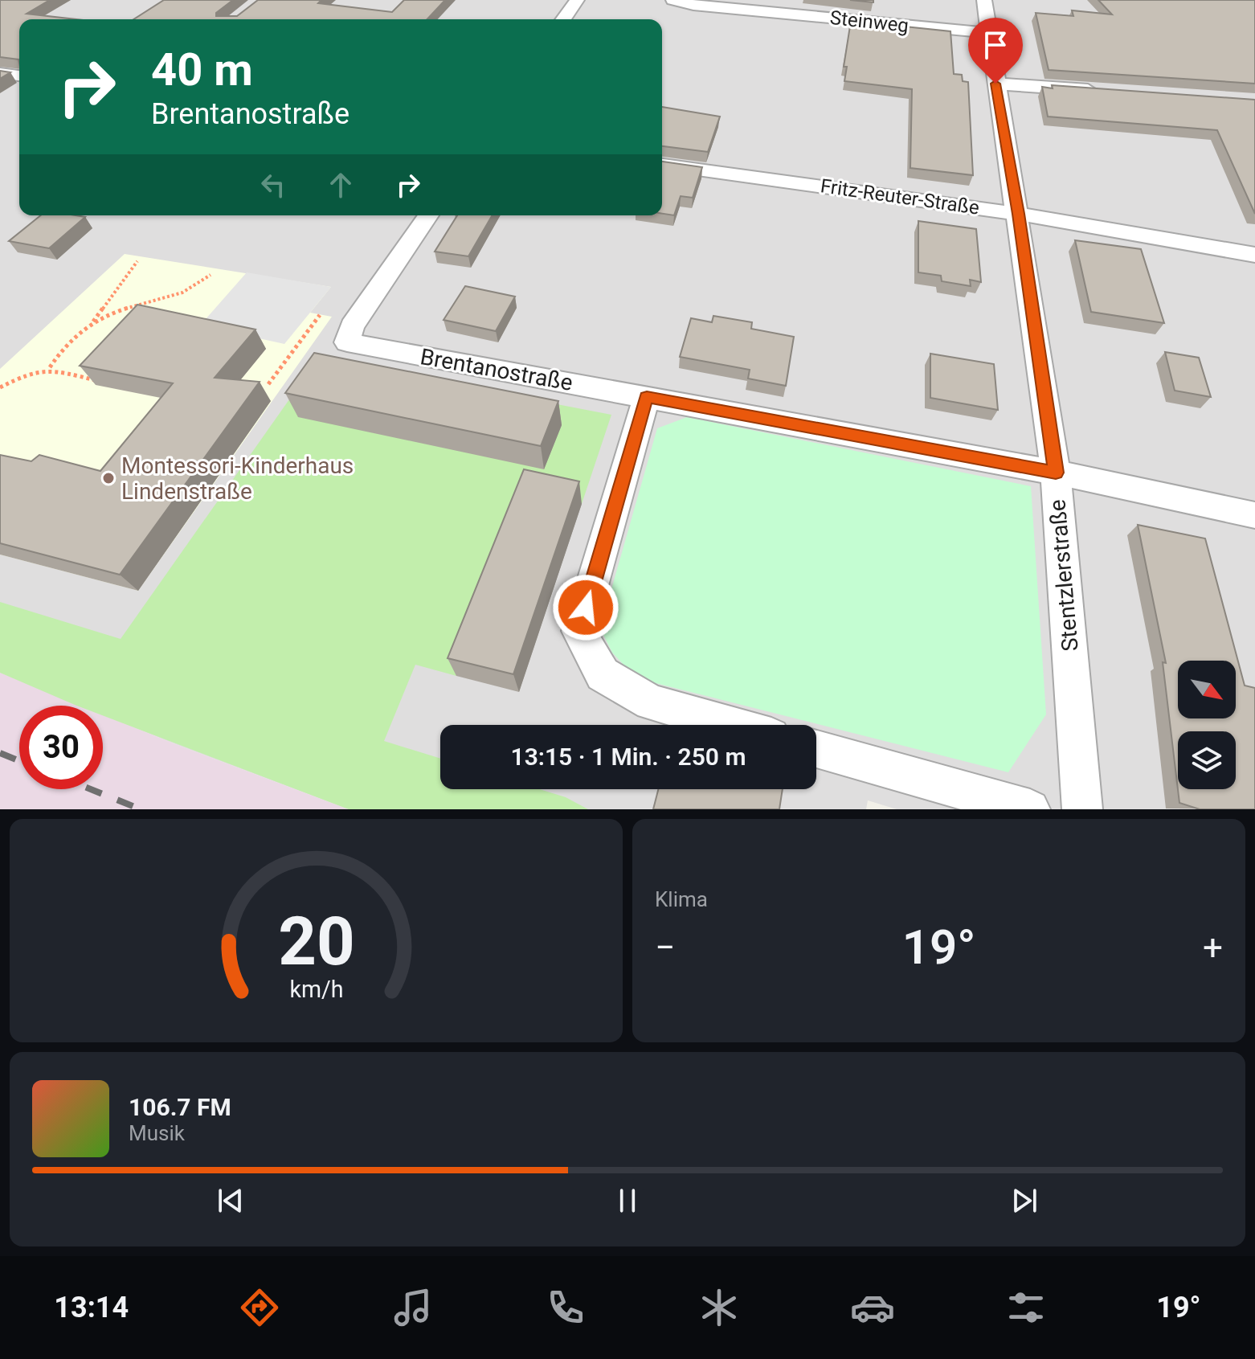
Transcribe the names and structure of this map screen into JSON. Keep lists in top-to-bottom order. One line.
{"streets":{"street":["Steinweg","Fritz-Reuter-Straße","Brentanostraße","Stentzlerstraße"]},"crossings":[["Steinweg","Stentzlerstraße"],["Fritz-Reuter-Straße","Stentzlerstraße"],["Brentanostraße","Stentzlerstraße"]],"places":["Montessori-Kinderhaus Lindenstraße"],"north":"bottom right","page":{"turn":["40 m","Brentanostraße"],"limit":"30","trip":"13:15 · 1 Min. · 250 m","tile":"Klima","heat":["−","19°","+"],"song":["106.7 FM","Musik"],"tabs":["13:14","19°"],"gauge":["20","km/h"]}}
